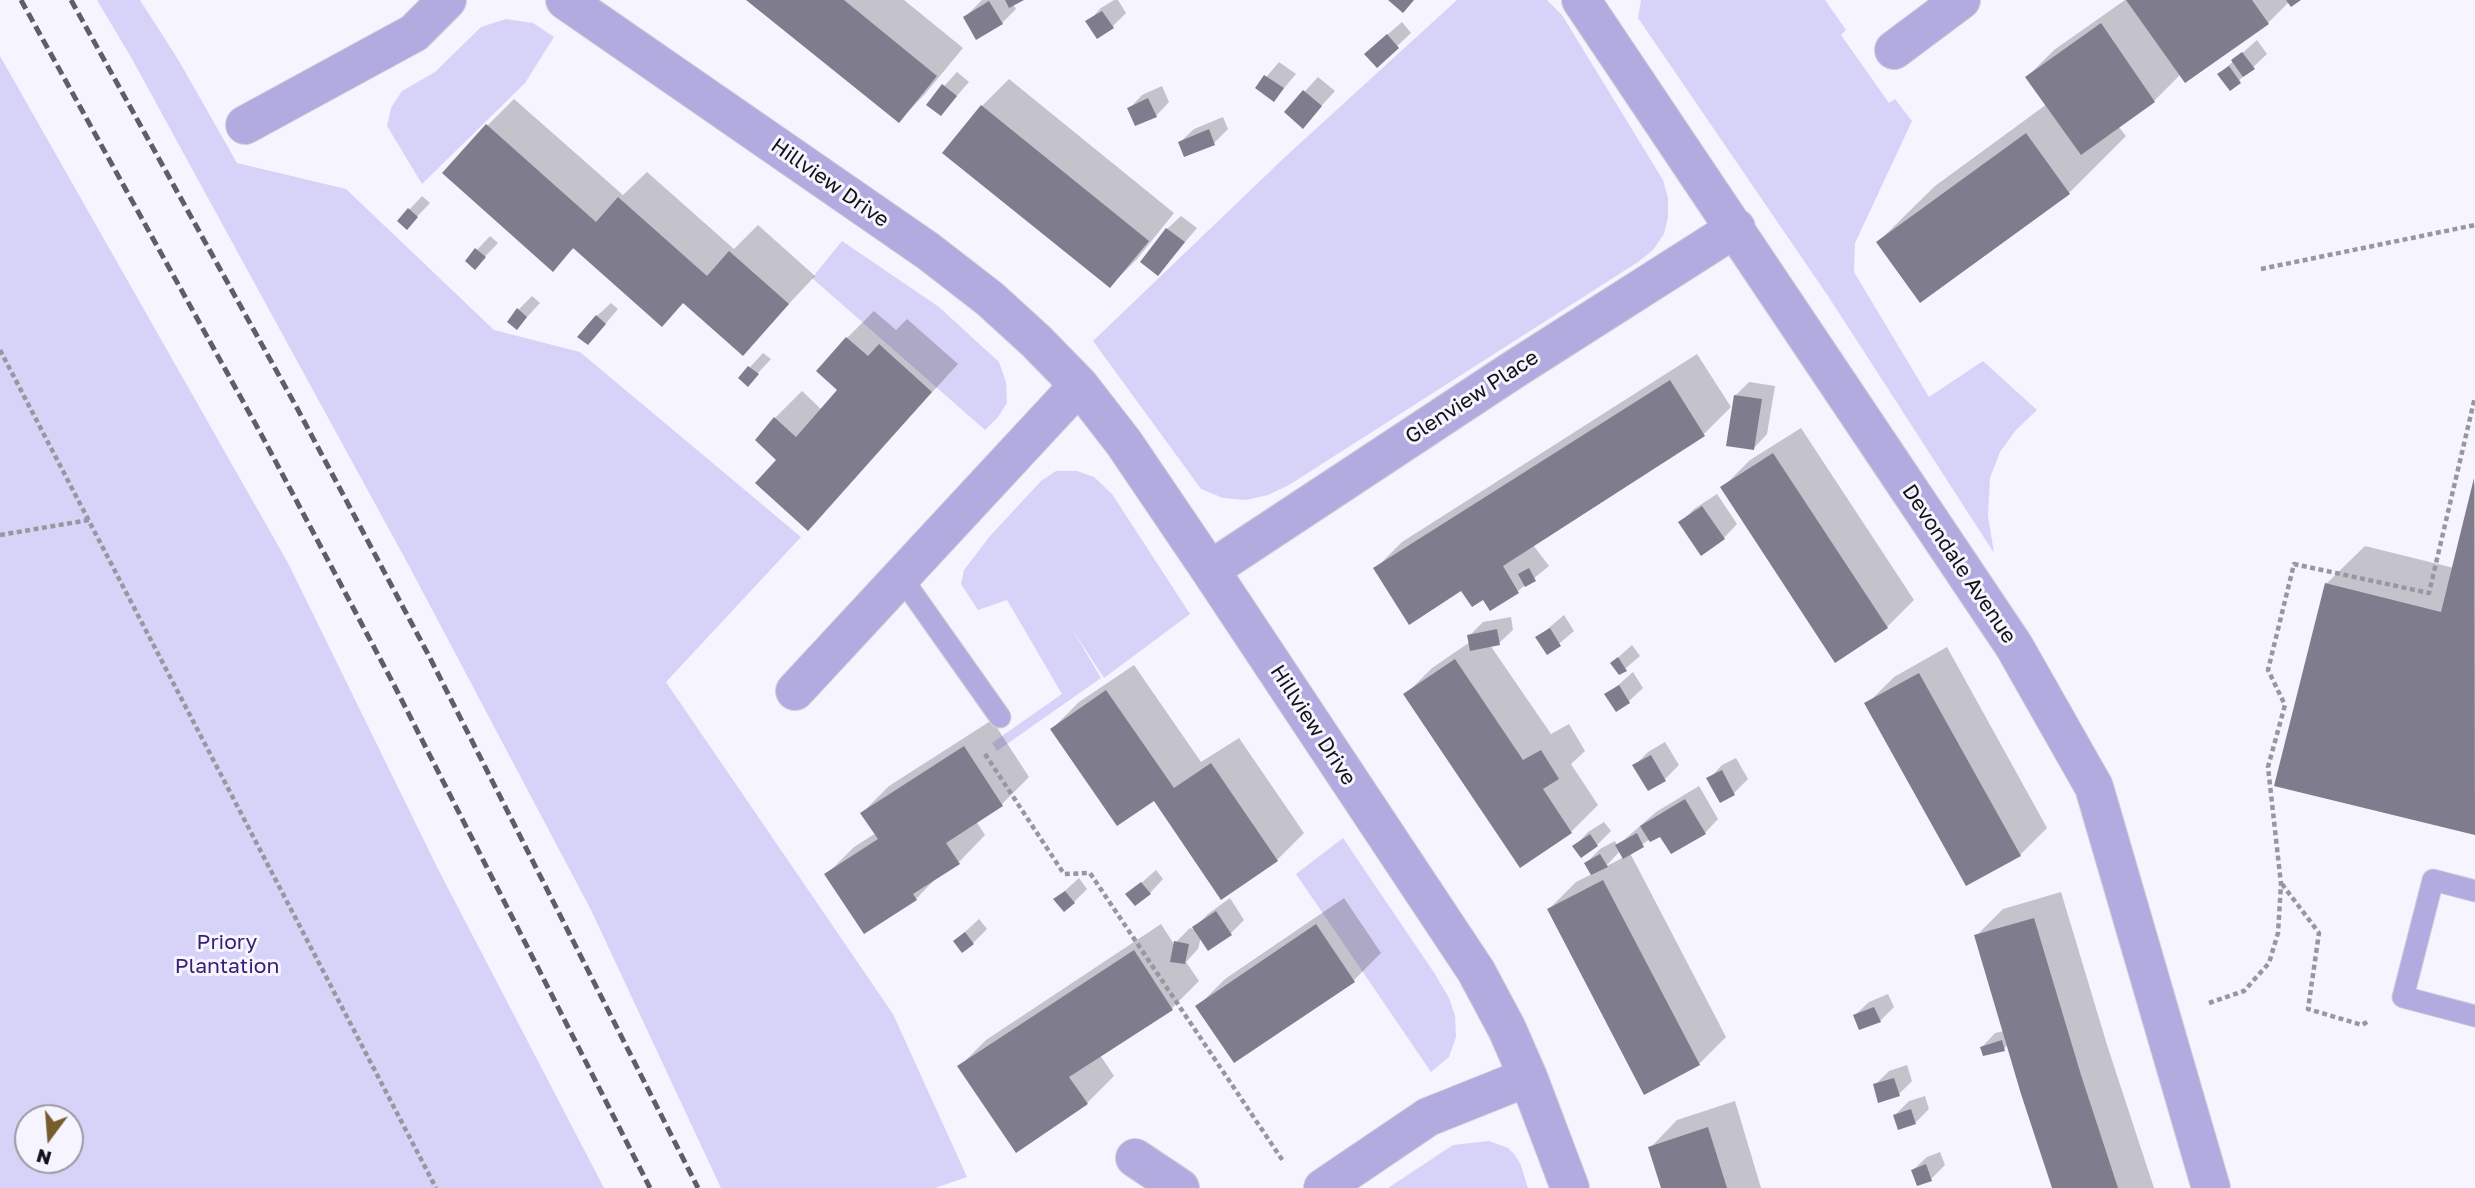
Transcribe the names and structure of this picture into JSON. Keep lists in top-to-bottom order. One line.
{"streets":{"street":["Hillview Drive","Glenview Place","Devondale Avenue"]},"crossings":[["Hillview Drive","Glenview Place"],["Glenview Place","Devondale Avenue"]],"parks":["Priory Plantation"],"north":"bottom"}
